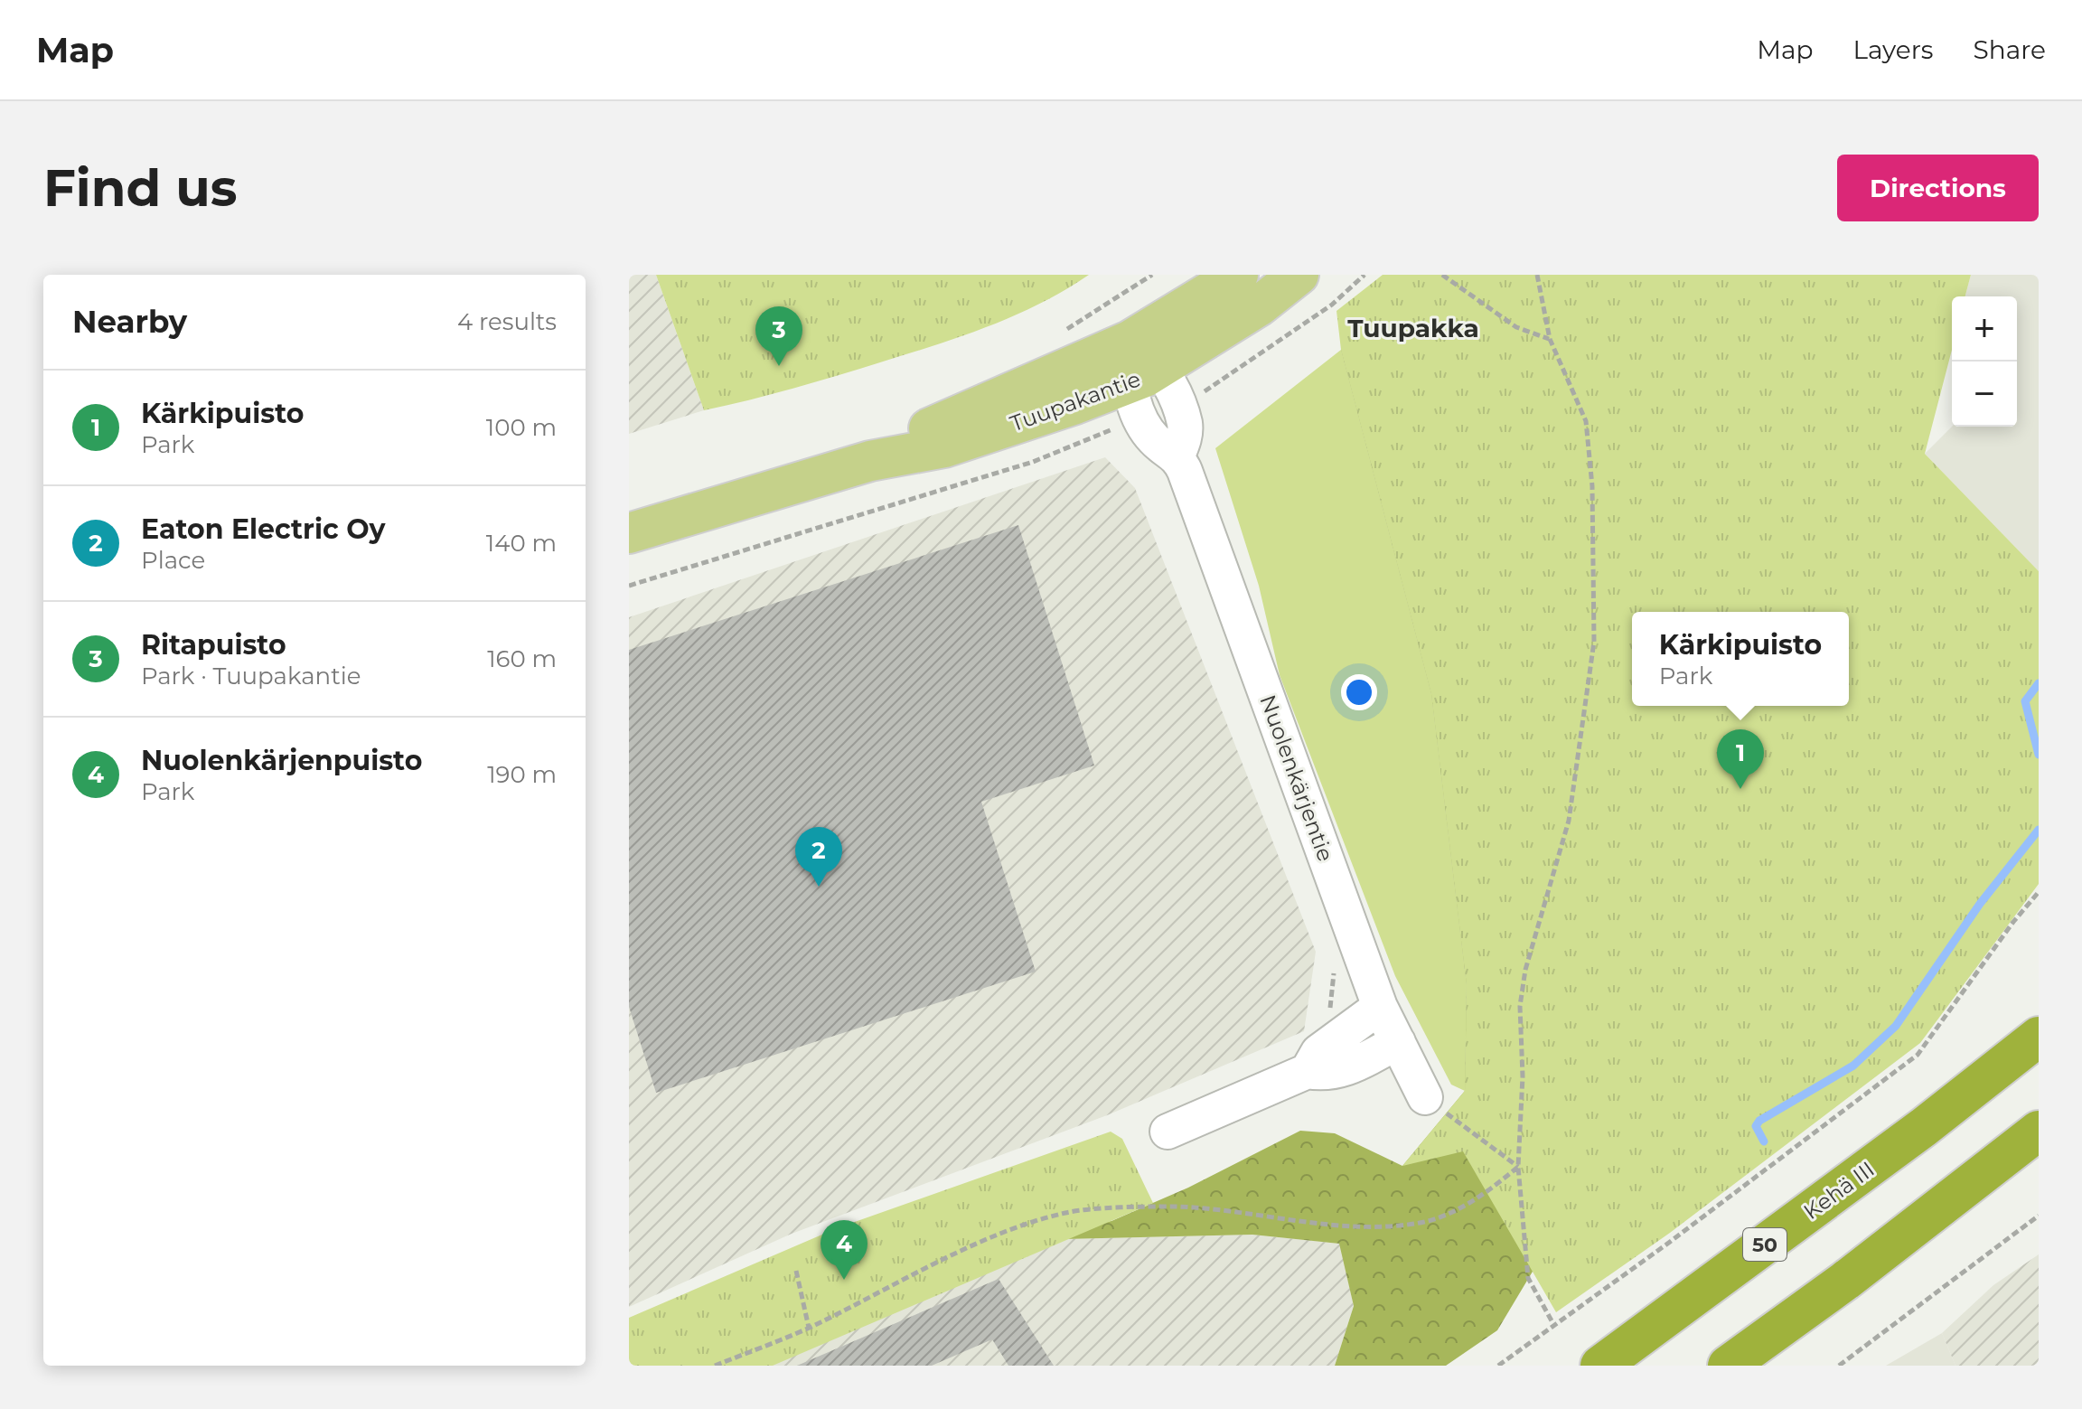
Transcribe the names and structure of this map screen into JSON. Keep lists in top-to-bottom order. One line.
{"streets":{"highway":["Kehä III","50"],"main road":["Tuupakantie"],"street":["Nuolenkärjentie"]},"crossings":[["Tuupakantie","Nuolenkärjentie"]],"districts":["Tuupakka"],"page":{"header":"Map","nav":["Map","Layers","Share"],"buttons":"Directions","title":"Find us","heading":["Nearby","4 results"],"map_buttons":["+","−"],"pins":["3","1","2","4"],"list":[{"mark":"1","name":"Kärkipuisto","note":"Park","value":"100 m"},{"mark":"2","name":"Eaton Electric Oy","note":"Place","value":"140 m"},{"mark":"3","name":"Ritapuisto","note":"Park · Tuupakantie","value":"160 m"},{"mark":"4","name":"Nuolenkärjenpuisto","note":"Park","value":"190 m"}],"popup":["Kärkipuisto","Park"]}}
